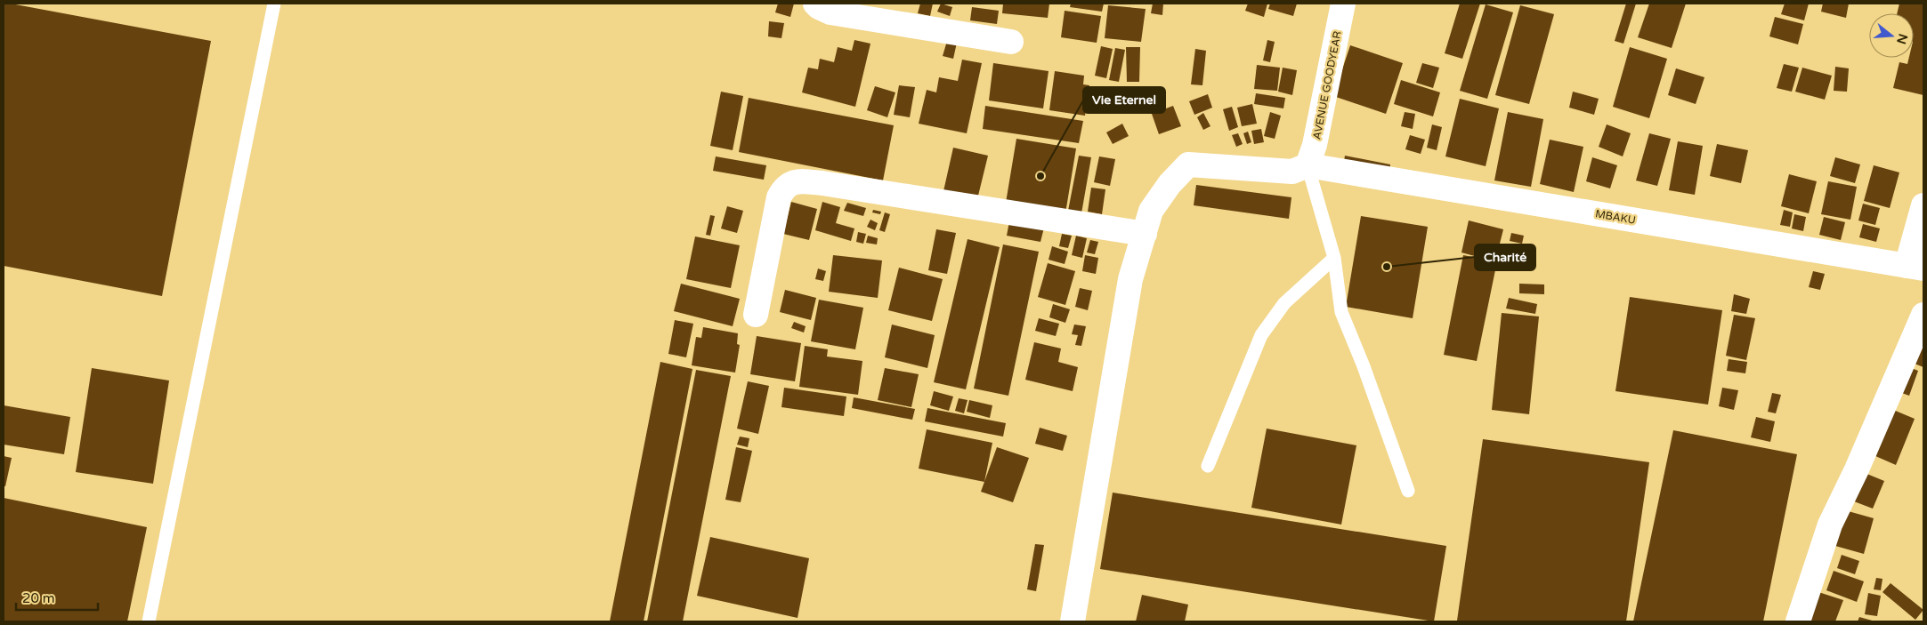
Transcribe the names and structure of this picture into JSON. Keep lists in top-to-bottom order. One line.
{"streets":{"street":["AVENUE GOODYEAR","MBAKU"]},"crossings":[["AVENUE GOODYEAR","MBAKU"]],"places":["Vie Eternel","Charité"],"scale_bar":"20 m","north":"right"}
